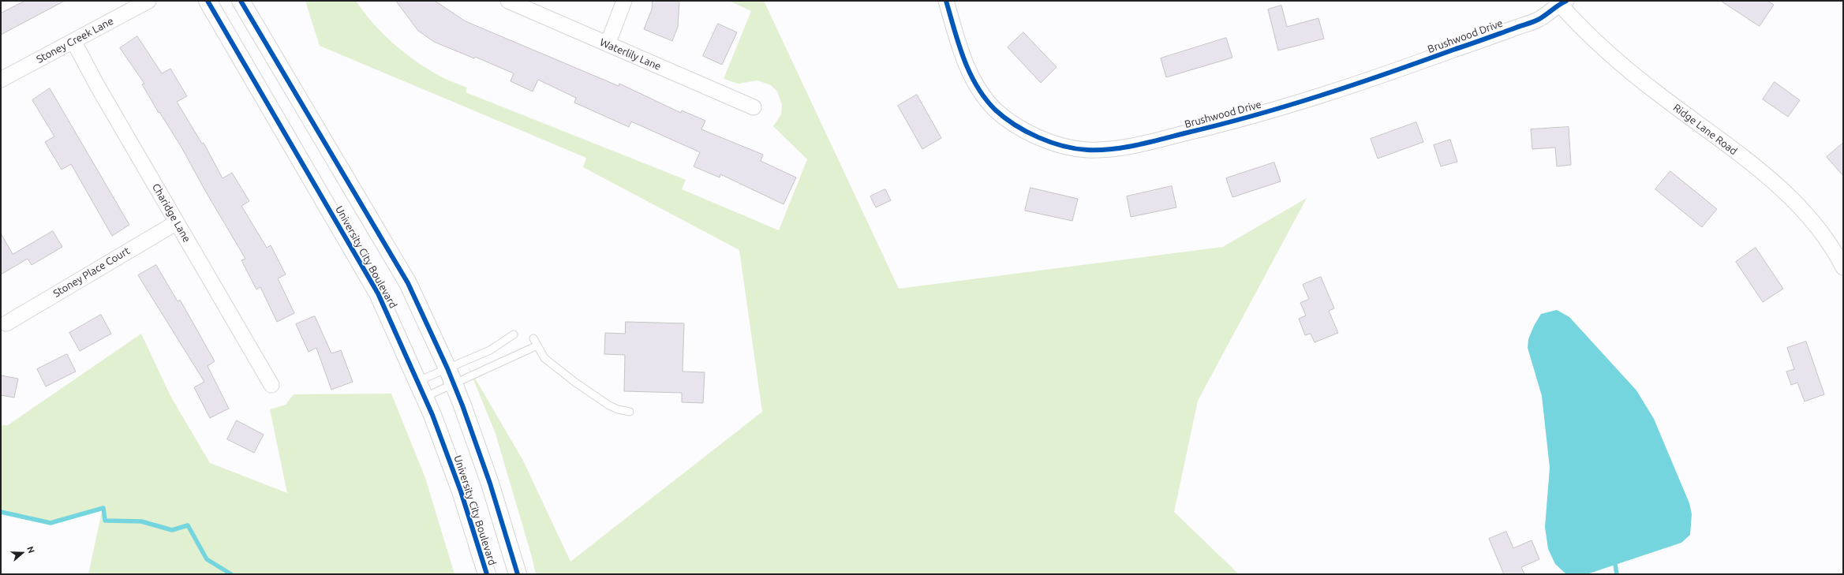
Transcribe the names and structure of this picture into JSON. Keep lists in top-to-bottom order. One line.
{"streets":{"main road":["University City Boulevard"],"street":["Brushwood Drive","Stoney Creek Lane","Waterlily Lane","Ridge Lane Road","Charidge Lane","Stoney Place Court"]},"crossings":[["Brushwood Drive","Ridge Lane Road"],["Stoney Creek Lane","Charidge Lane"],["Charidge Lane","Stoney Place Court"]],"north":"right"}
